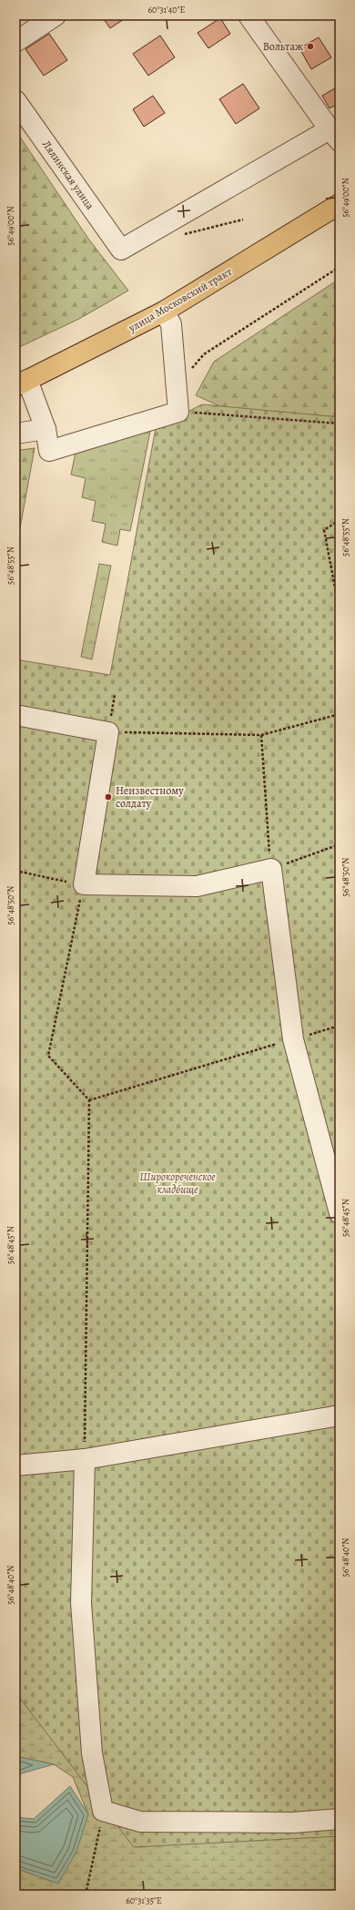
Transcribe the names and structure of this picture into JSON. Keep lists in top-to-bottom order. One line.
{"streets":{"main road":["улица Московский тракт"],"street":["Лялинская улица"]},"parks":["Широкореченское кладбище"],"places":["Вольтаж","Неизвестному солдату"],"coordinates":["60°31'40\"E","56°49'00\"N","56°48'55\"N","56°48'50\"N","56°48'45\"N","56°48'40\"N","60°31'35\"E"]}
